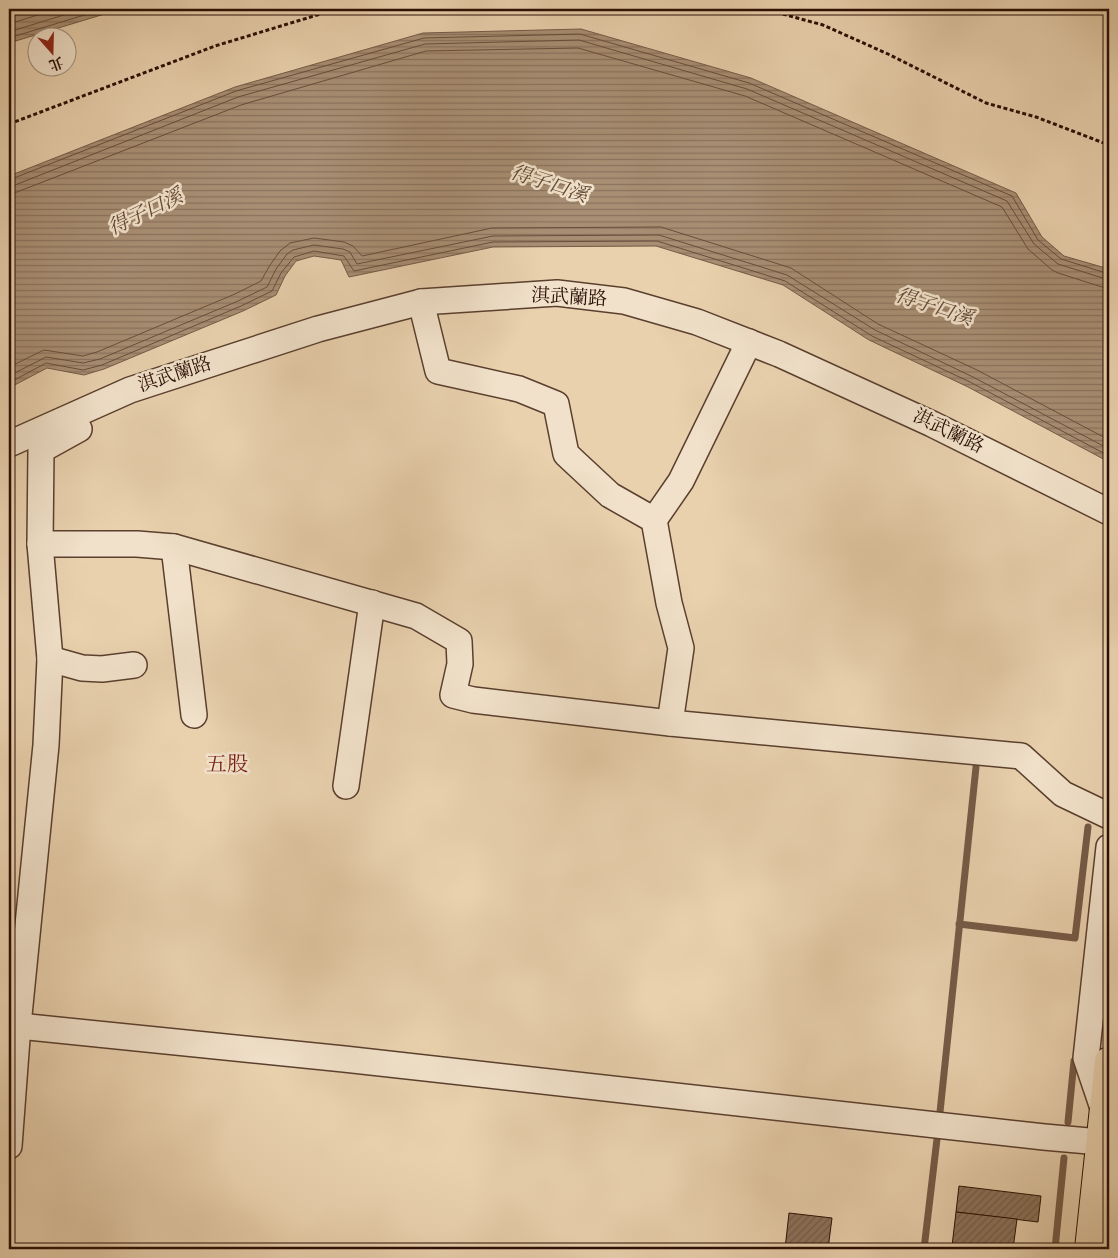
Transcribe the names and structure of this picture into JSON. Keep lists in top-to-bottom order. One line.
{"streets":{"street":["淇武蘭路"]},"districts":["五股"],"water":["得子口溪"],"north":"bottom"}
